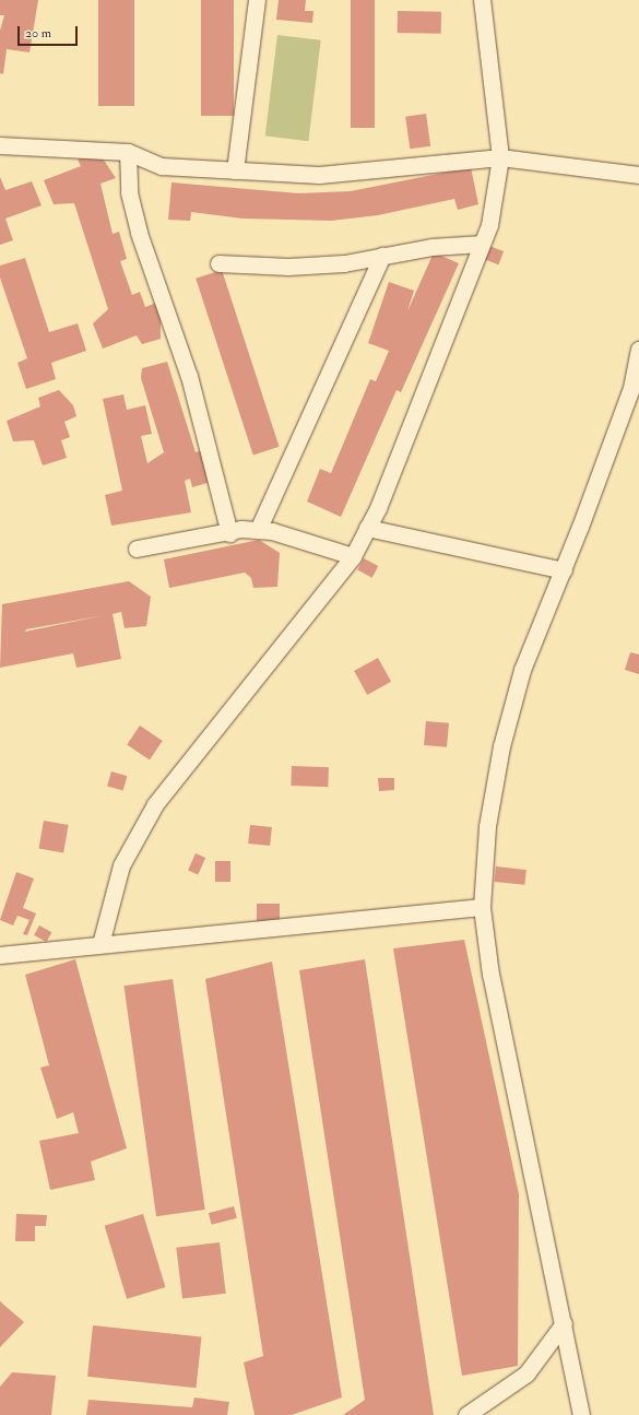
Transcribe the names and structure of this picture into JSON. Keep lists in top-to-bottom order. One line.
{"scale_bar":"20 m"}
